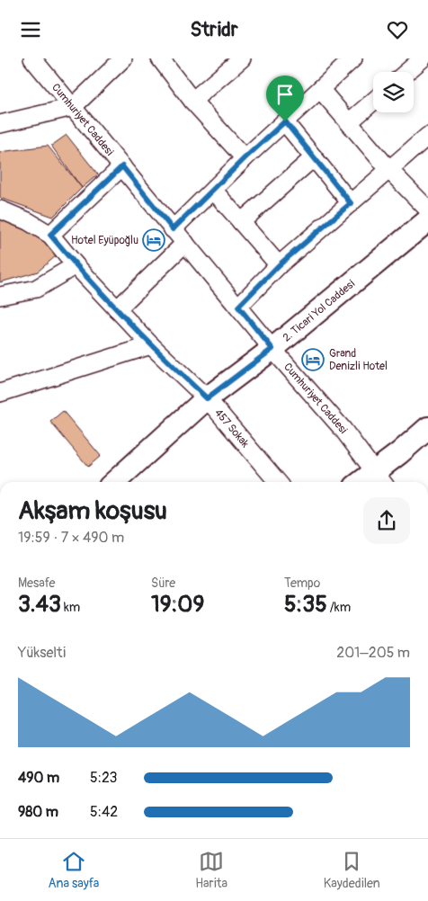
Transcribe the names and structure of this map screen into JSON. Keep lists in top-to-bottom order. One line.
{"streets":{"main road":["2. Ticari Yol Caddesi"],"street":["Cumhuriyet Caddesi","457 Sokak"]},"crossings":[["Cumhuriyet Caddesi","2. Ticari Yol Caddesi"],["2. Ticari Yol Caddesi","457 Sokak"]],"places":{"hotel":["Hotel Eyüpoğlu","Grand Denizli Hotel"]},"page":{"header":"Stridr","heading":["Akşam koşusu","19:59 · 7 × 490 m"],"stats":[["Mesafe","3.43 km"],["Süre","19:09"],["Tempo","5:35 /km"]],"chart":["Yükselti","201–205 m"],"list":[{"name":"490 m","note":"5:23"},{"name":"980 m","note":"5:42"}],"tabs":["Ana sayfa","Harita","Kaydedilen"]}}
